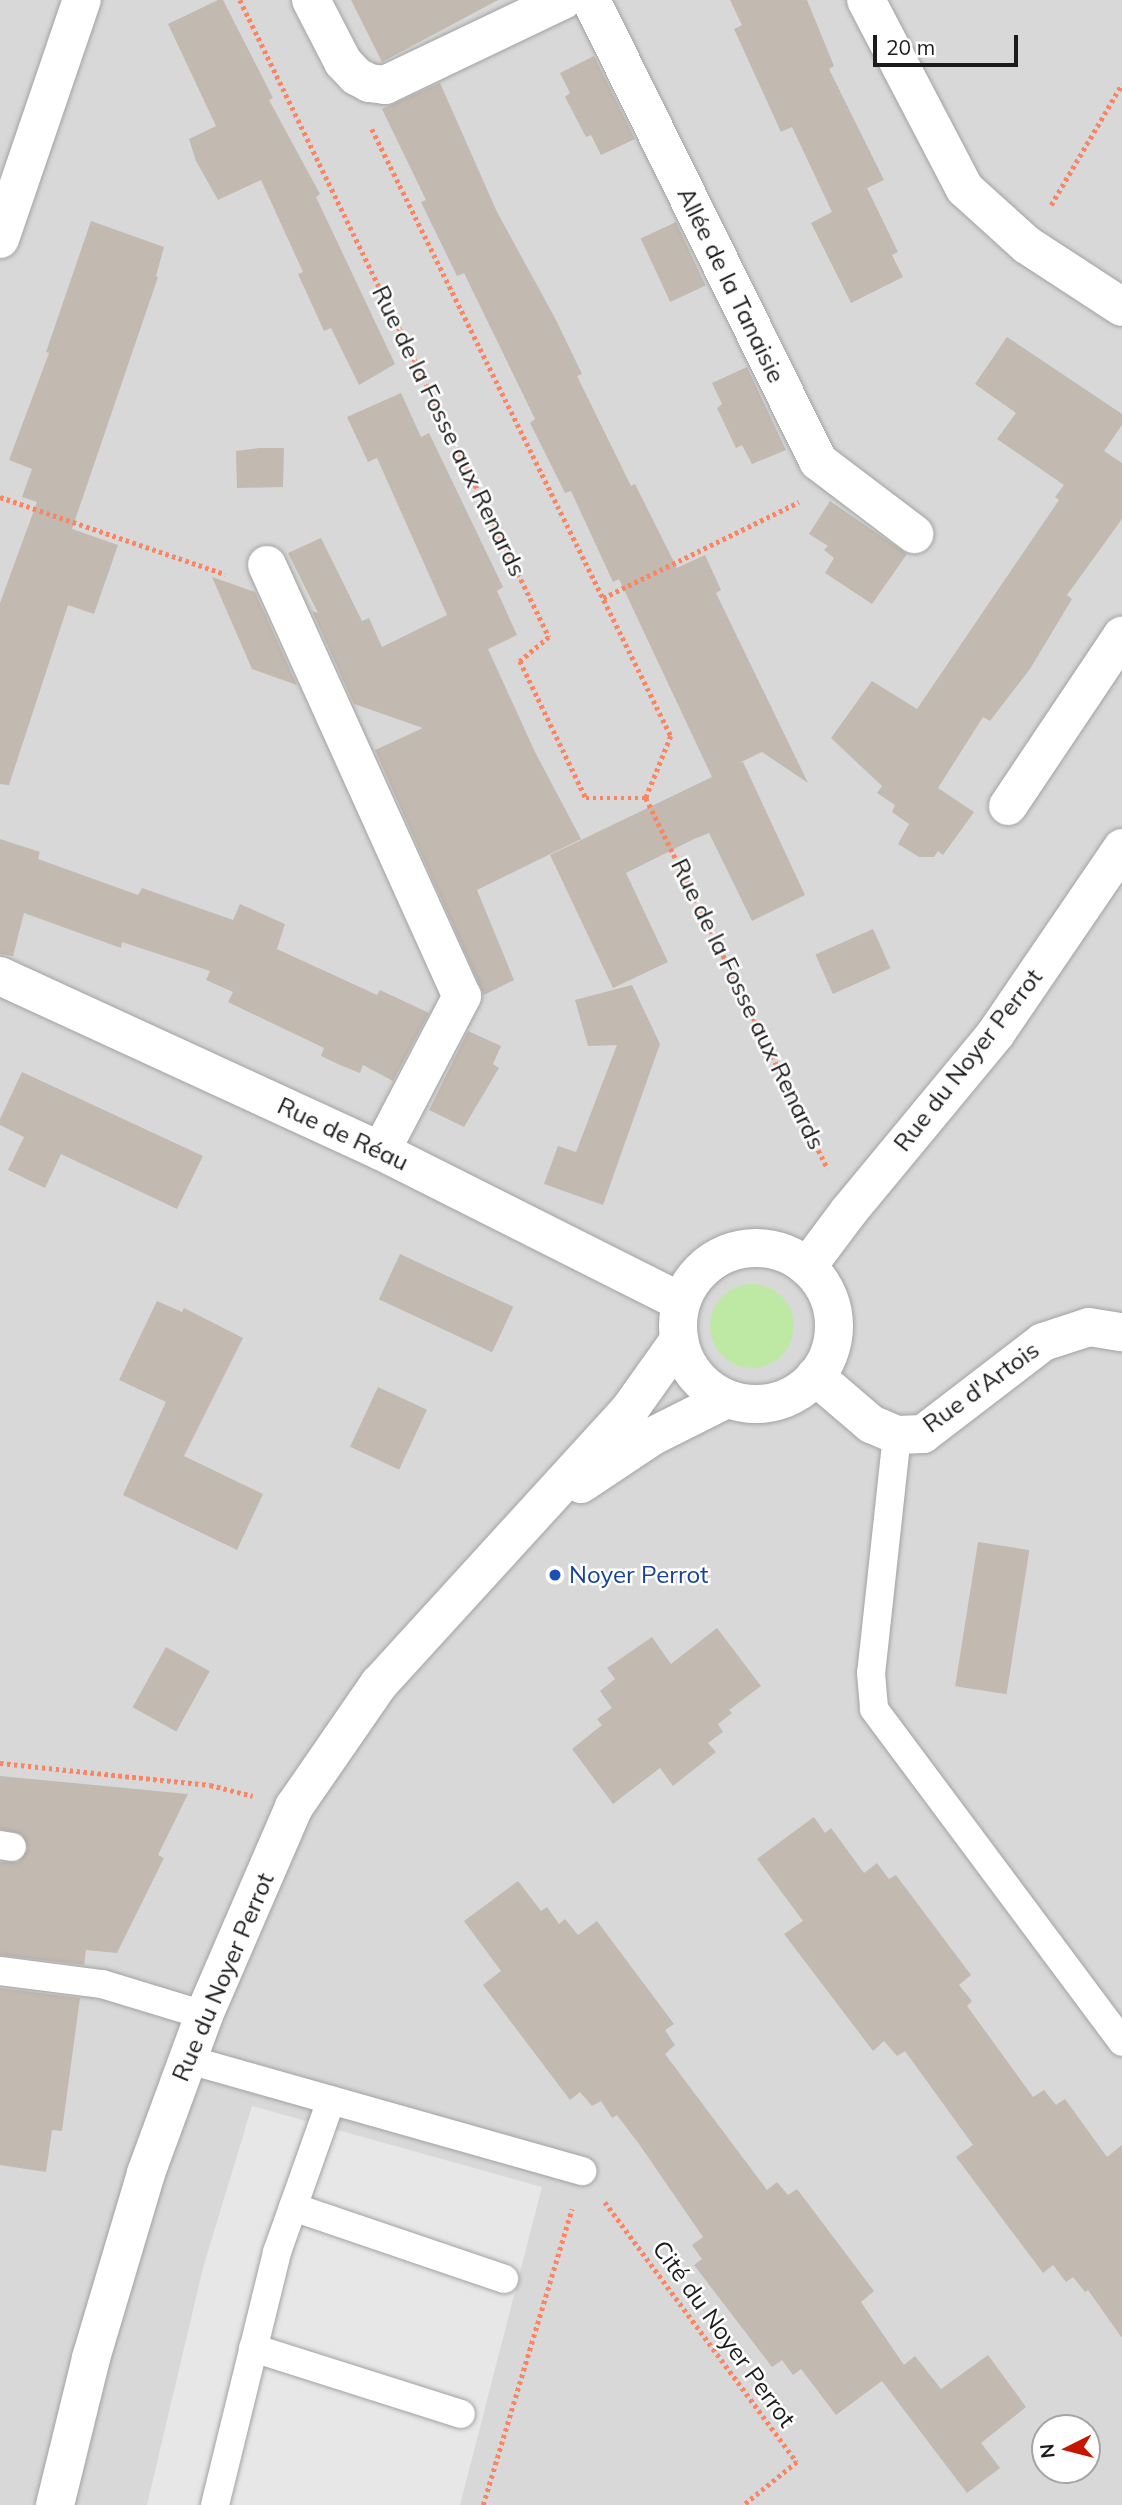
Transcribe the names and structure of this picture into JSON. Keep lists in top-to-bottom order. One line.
{"streets":{"street":["Allée de la Tanaisie","Rue du Noyer Perrot","Rue de Réau","Rue d'Artois"],"path":["Rue de la Fosse aux Renards","Cité du Noyer Perrot"]},"crossings":[["Rue de la Fosse aux Renards","Rue du Noyer Perrot"],["Rue du Noyer Perrot","Rue de Réau"],["Rue du Noyer Perrot","Rue d'Artois"],["Rue de Réau","Rue d'Artois"]],"places":["Noyer Perrot"],"scale_bar":"20 m","north":"left"}
